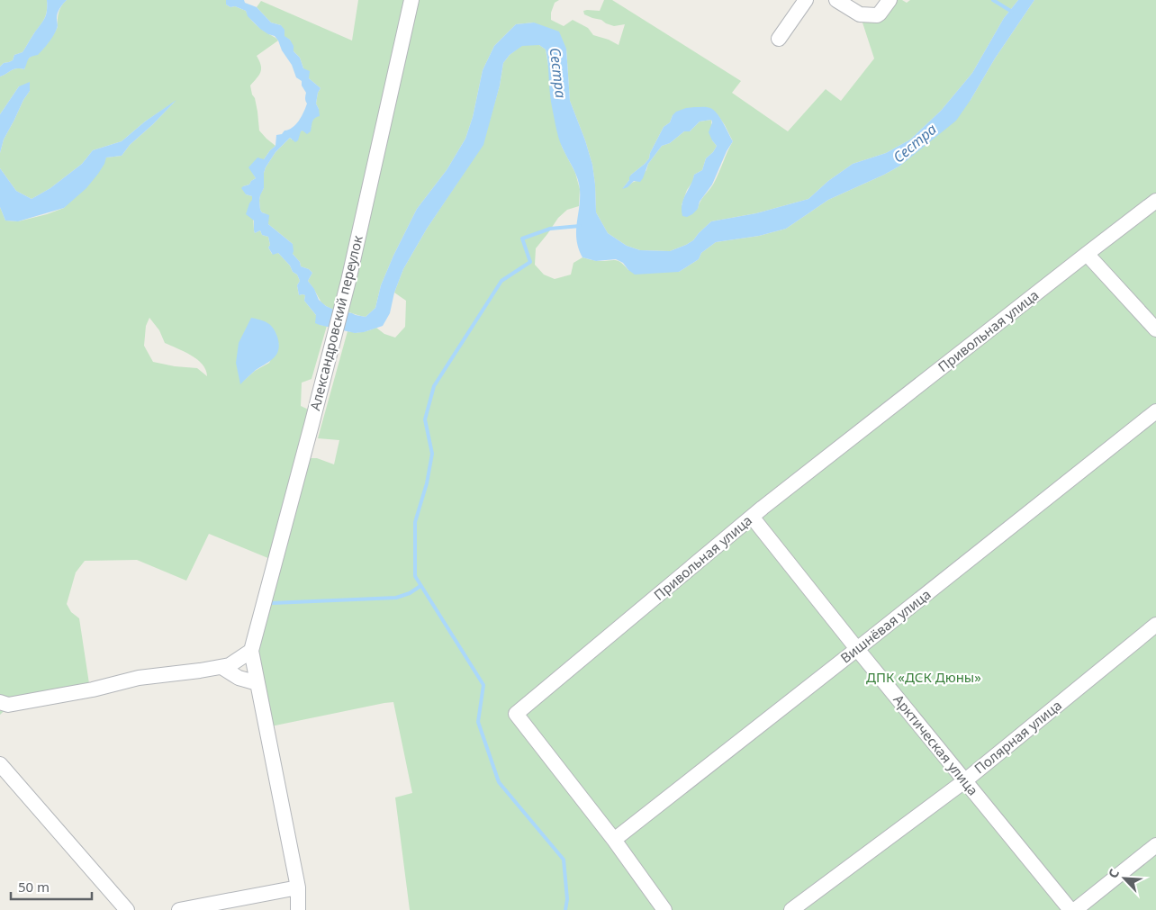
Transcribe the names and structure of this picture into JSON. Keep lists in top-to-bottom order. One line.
{"streets":{"street":["Александровский переулок","Привольная улица","Вишнёвая улица","Полярная улица","Арктическая улица"]},"crossings":[["Привольная улица","Вишнёвая улица"],["Привольная улица","Арктическая улица"],["Вишнёвая улица","Арктическая улица"],["Полярная улица","Арктическая улица"]],"water":["Сестра"],"parks":["ДПК «ДСК Дюны»"],"scale_bar":"50 m","north":"top left"}
